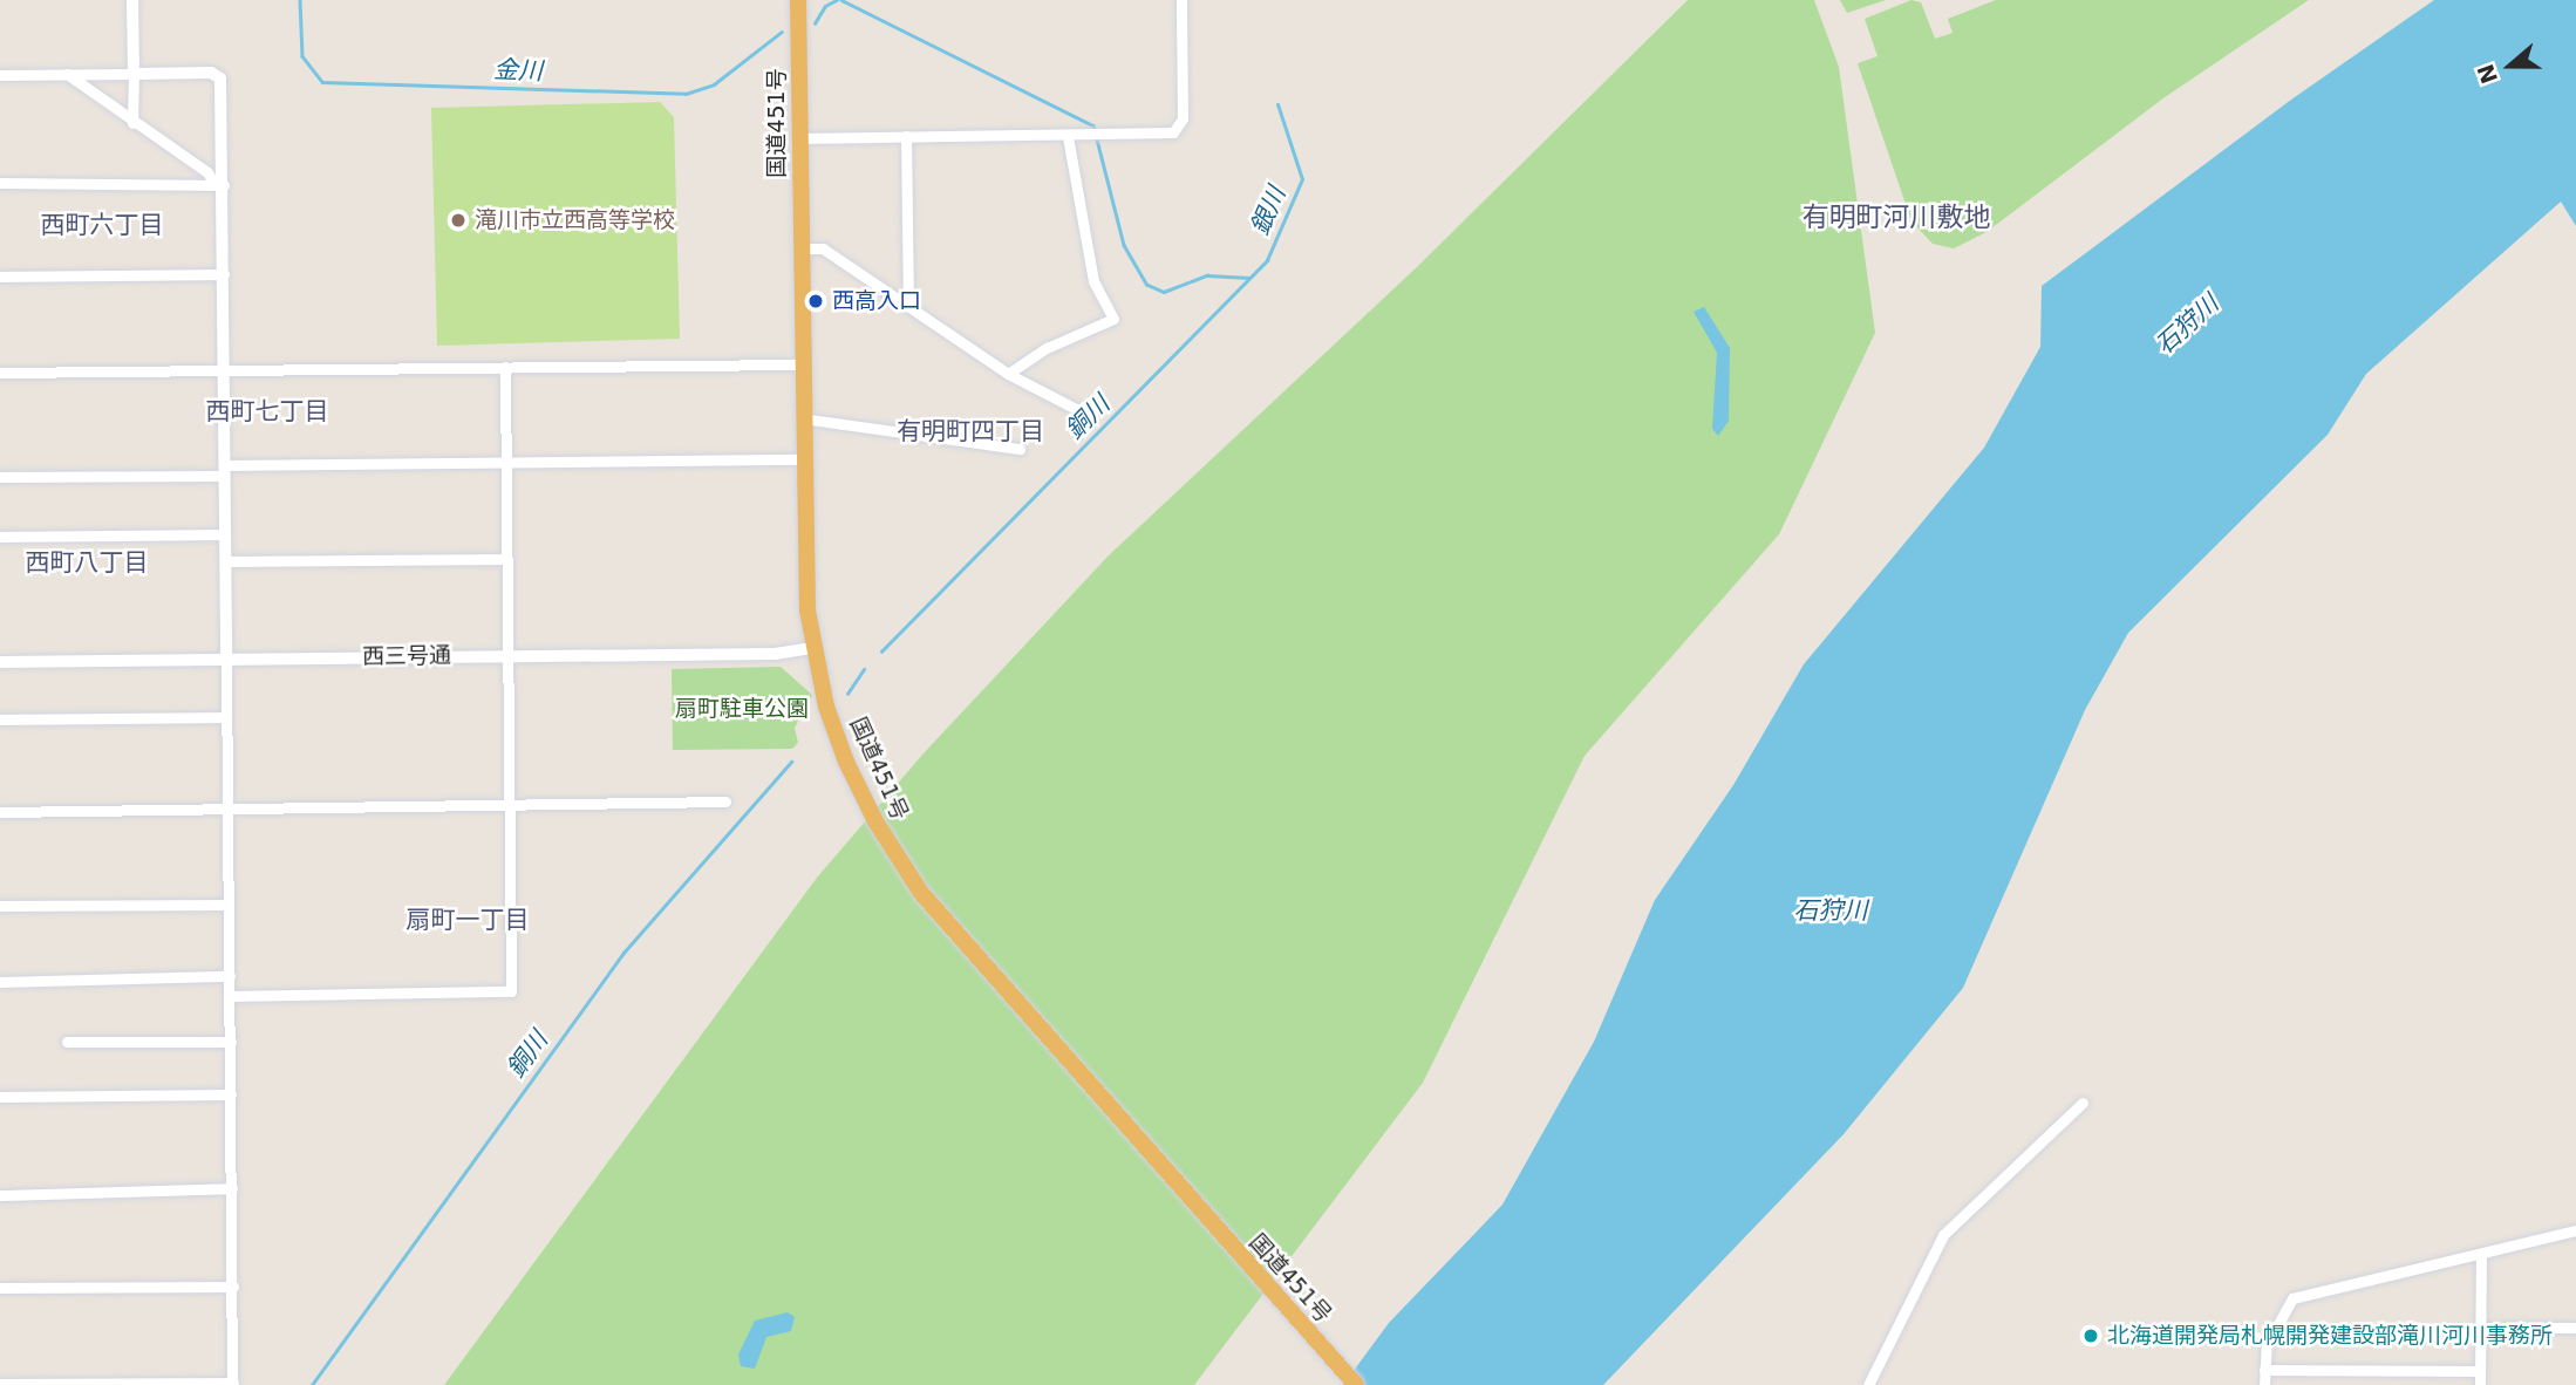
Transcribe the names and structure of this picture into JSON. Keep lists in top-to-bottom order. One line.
{"streets":{"highway":["国道451号"],"street":["西三号通"]},"crossings":[["国道451号","西三号通"]],"districts":["有明町河川敷地","西町六丁目","西町七丁目","有明町四丁目","西町八丁目","扇町一丁目"],"water":["金川","銀川","石狩川","銅川"],"parks":["扇町駐車公園"],"places":["滝川市立西高等学校","西高入口","北海道開発局札幌開発建設部滝川河川事務所"],"north":"left"}
